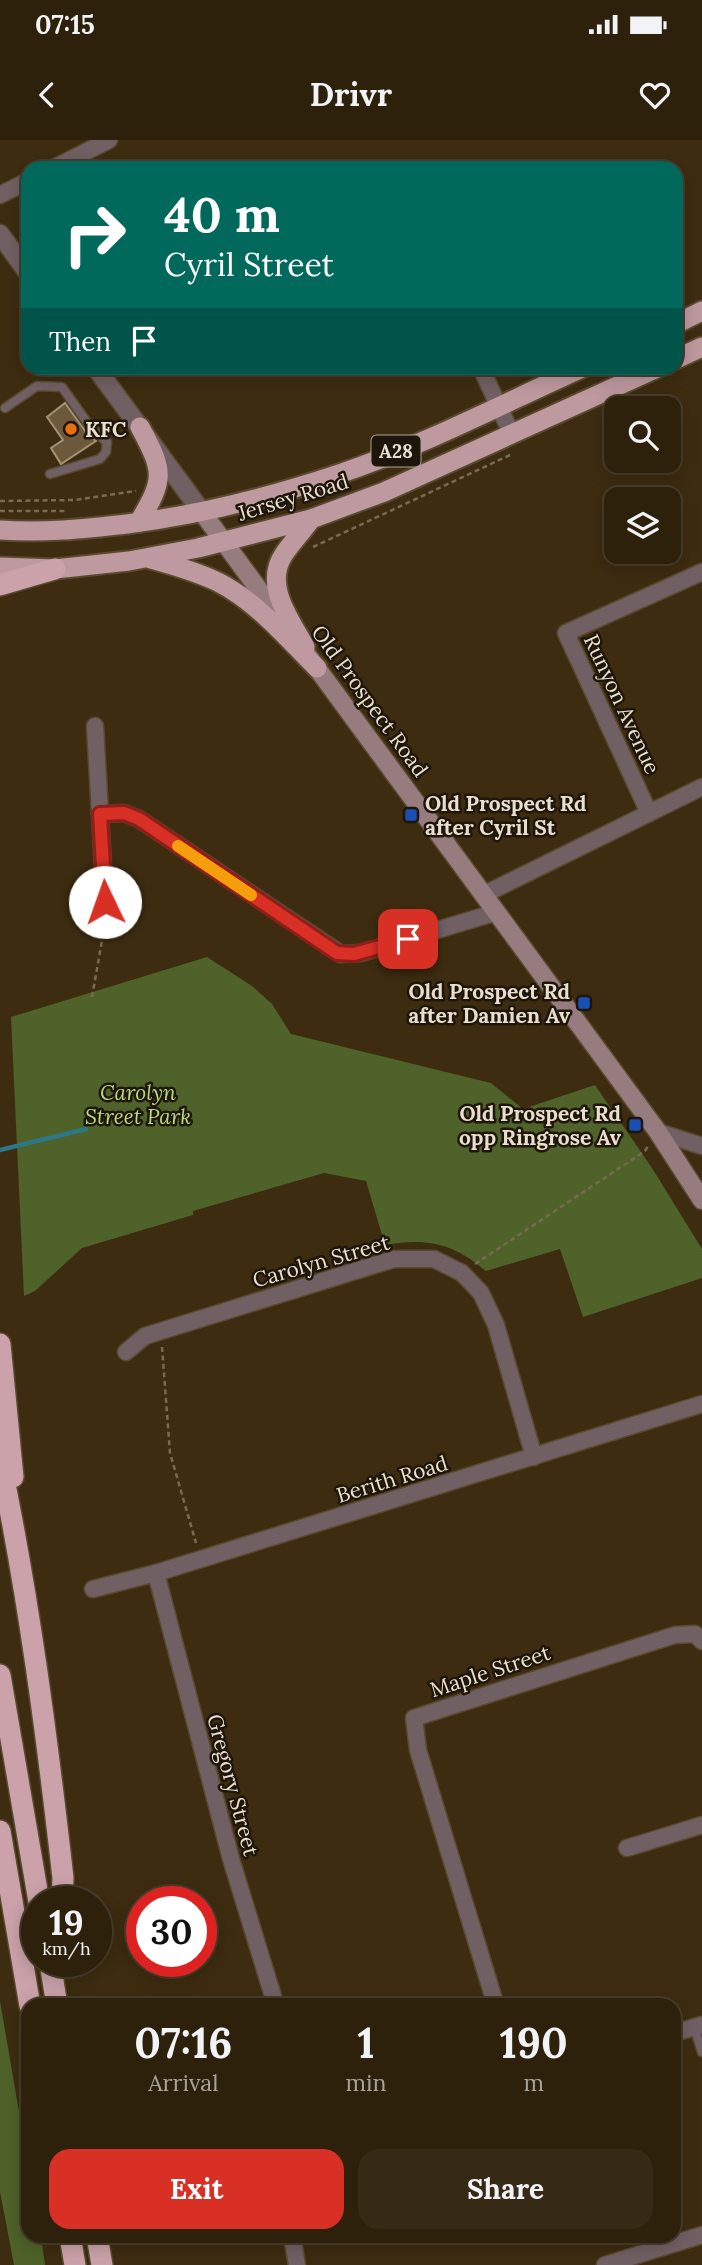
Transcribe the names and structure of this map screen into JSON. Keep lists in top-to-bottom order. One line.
{"streets":{"highway":["A28","Jersey Road"],"main road":["Old Prospect Road"],"street":["Runyon Avenue","Carolyn Street","Berith Road","Maple Street","Gregory Street"]},"crossings":[["Jersey Road","Old Prospect Road"],["Carolyn Street","Berith Road"],["Berith Road","Gregory Street"]],"parks":["Carolyn Street Park"],"places":{"other":["KFC"],"transit":["Old Prospect Rd after Cyril St","Old Prospect Rd after Damien Av","Old Prospect Rd opp Ringrose Av"]},"page":{"status":"07:15","header":"Drivr","turn":["40 m","Cyril Street"],"then":"Then","speed":"19 km/h","limit":"30","eta":["07:16","Arrival","1","min","190","m"],"buttons":["Exit","Share"]}}
